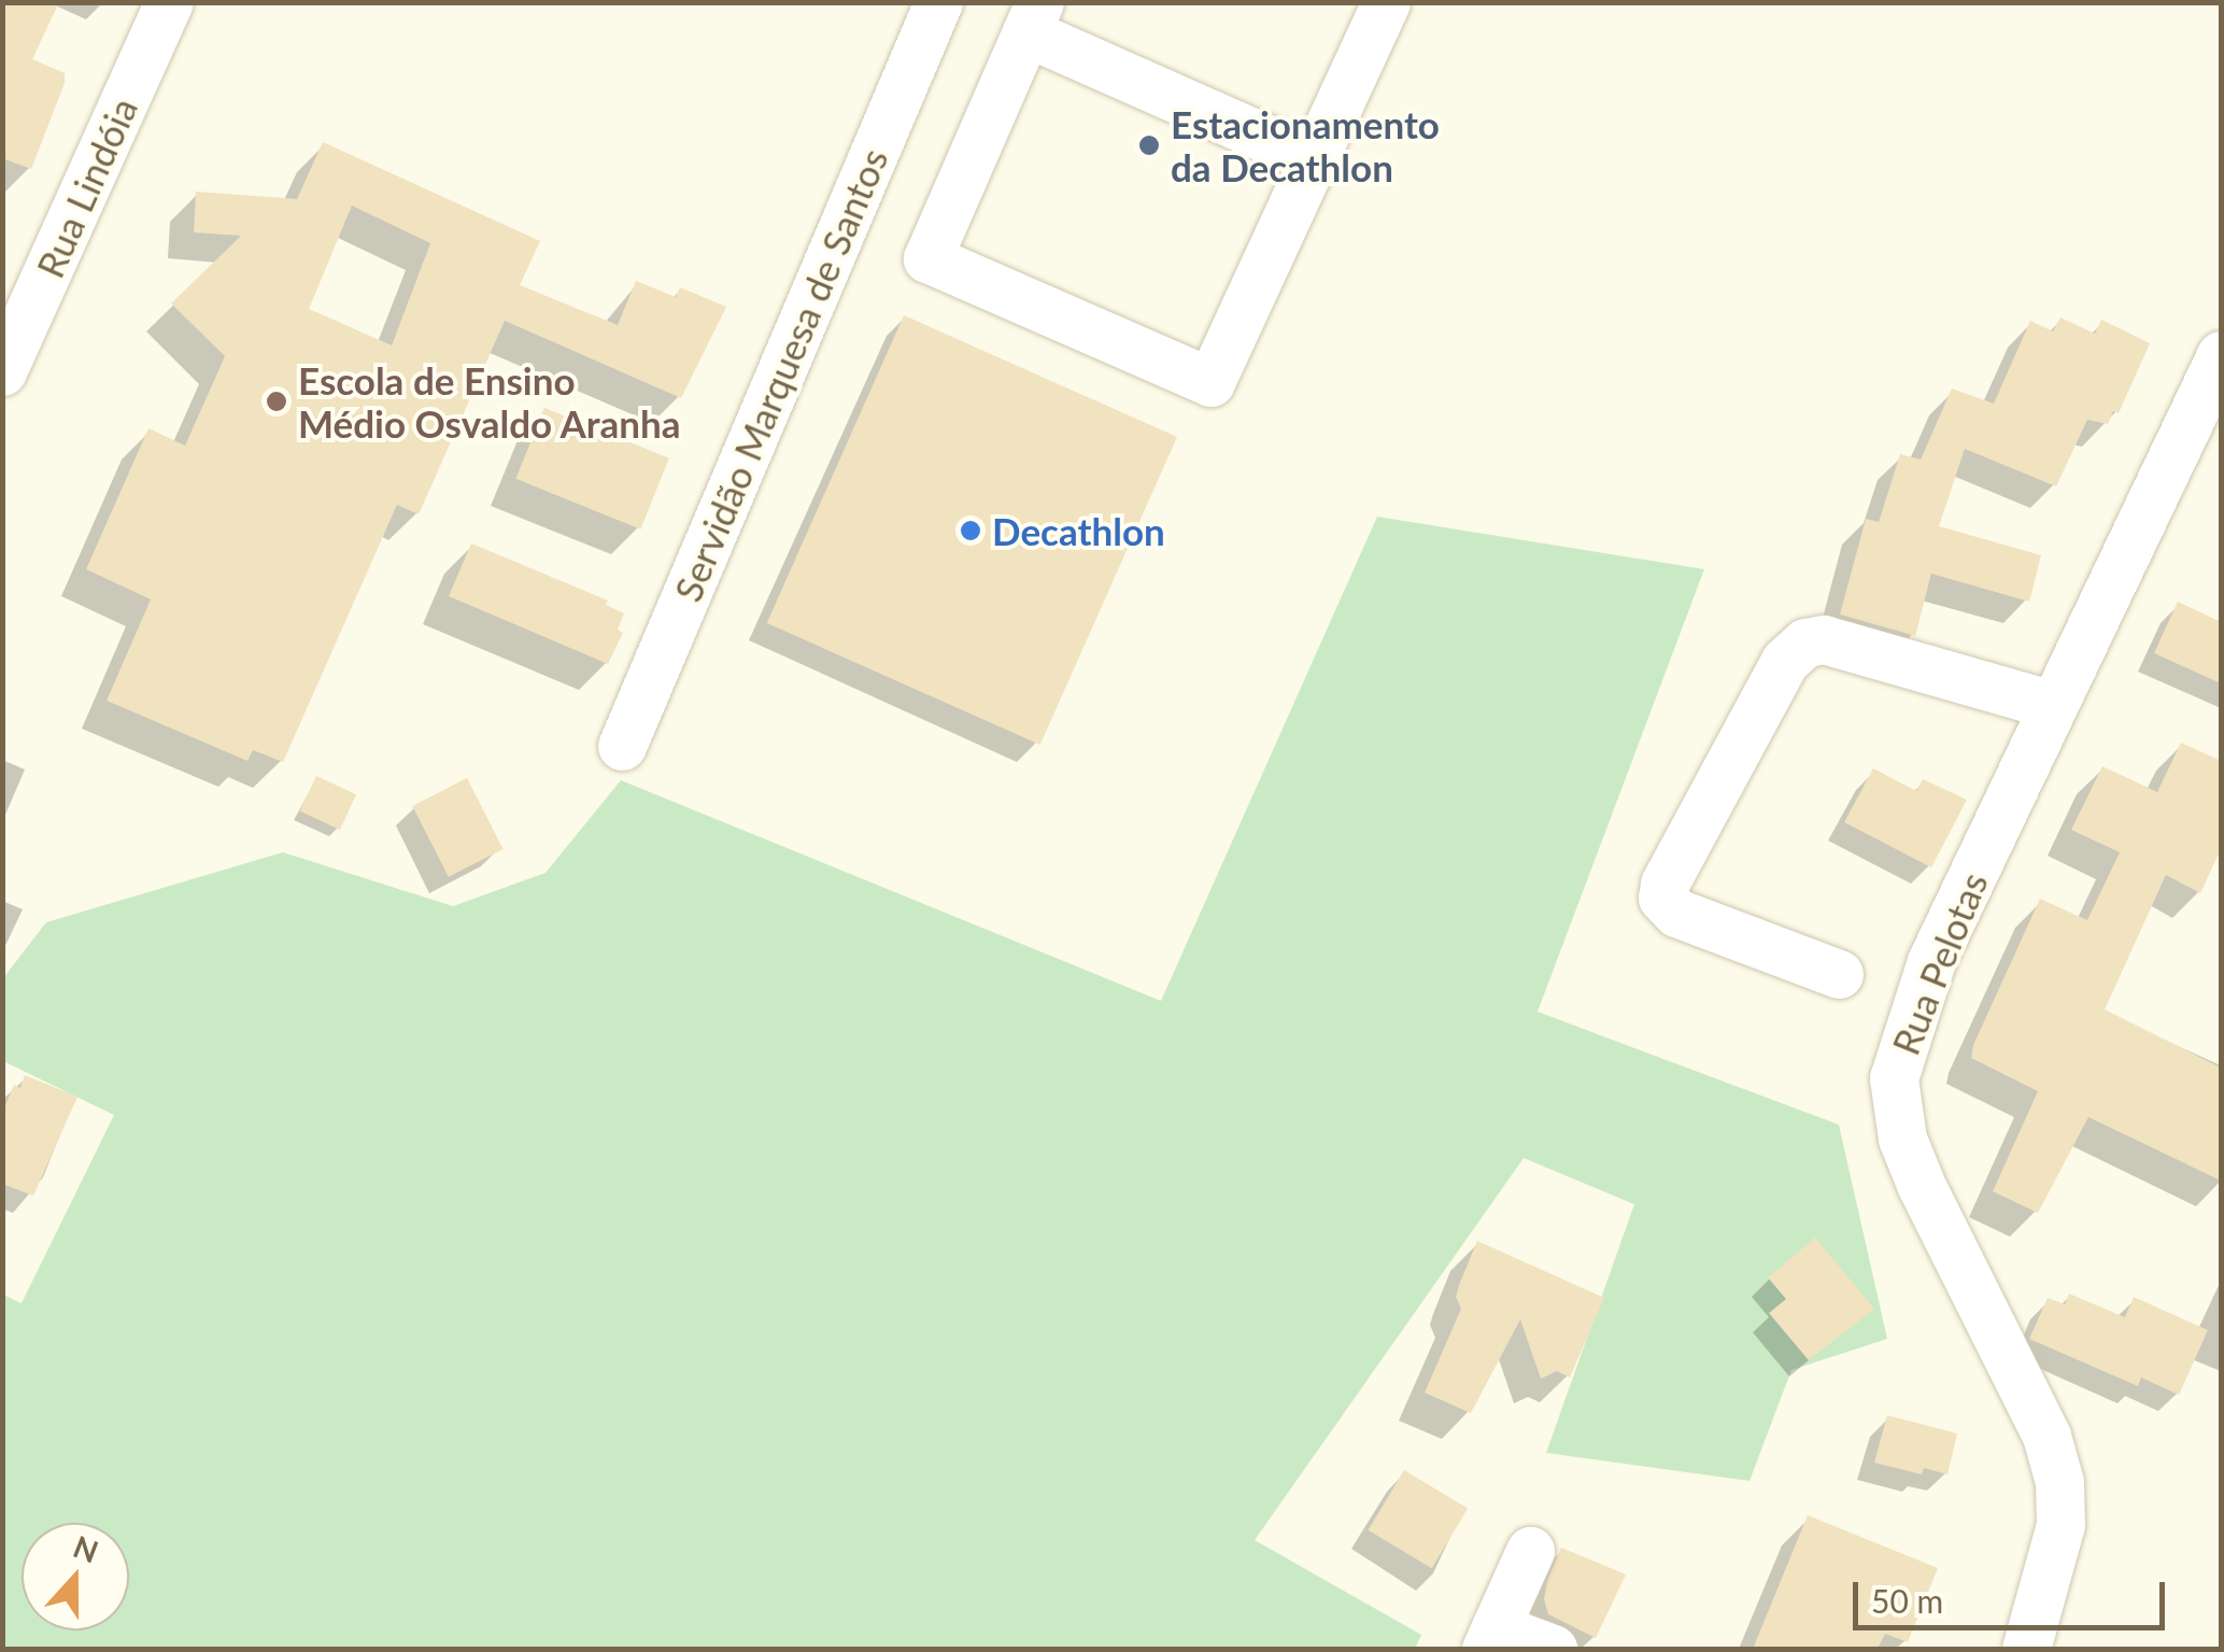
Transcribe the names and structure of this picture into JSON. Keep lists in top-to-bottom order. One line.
{"streets":{"street":["Rua Lindóia","Servidão Marquesa de Santos","Rua Pelotas"]},"places":["Estacionamento da Decathlon","Escola de Ensino Médio Osvaldo Aranha","Decathlon"],"scale_bar":"50 m","north":"top"}
